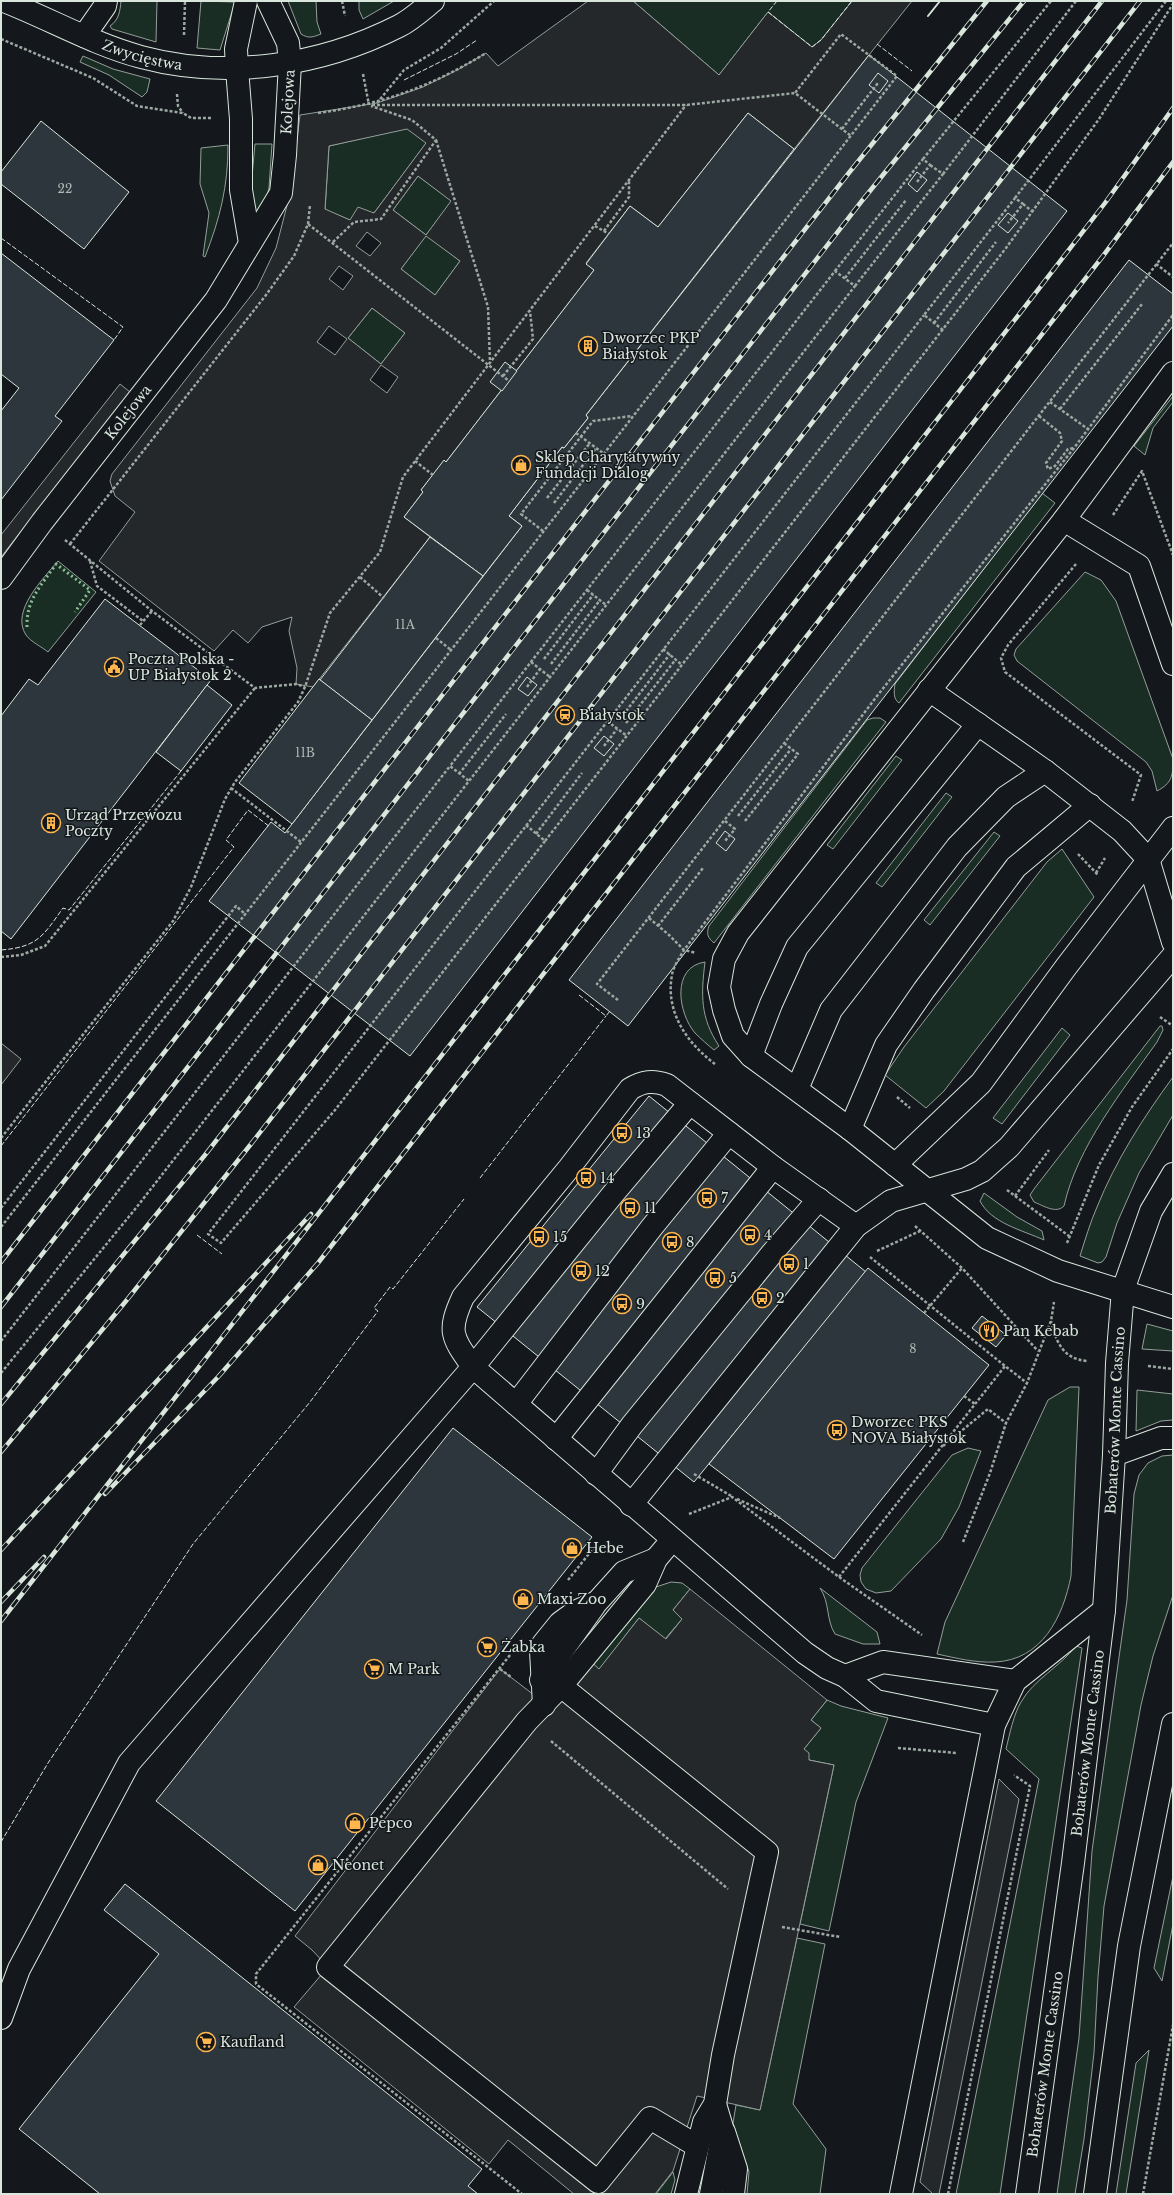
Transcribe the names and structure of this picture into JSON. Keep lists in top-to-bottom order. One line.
{"streets":{"street":["Zwycięstwa","Kolejowa","Bohaterów Monte Cassino"]},"crossings":[["Zwycięstwa","Kolejowa"]],"places":{"building":["Dworzec PKP Białystok","Urząd Przewozu Poczty"],"shop":["Sklep Charytatywny Fundacji Dialog","Hebe","Maxi Zoo","Pepco","Neonet"],"public building":["Poczta Polska - UP Białystok 2"],"station":["Białystok"],"bus stop":["13","14","7","11","4","15","8","1","12","5","2","9","Dworzec PKS NOVA Białystok"],"restaurant":["Pan Kebab"],"supermarket":["Żabka","M Park","Kaufland"]},"house_numbers":["22","11A","11B","8"]}
